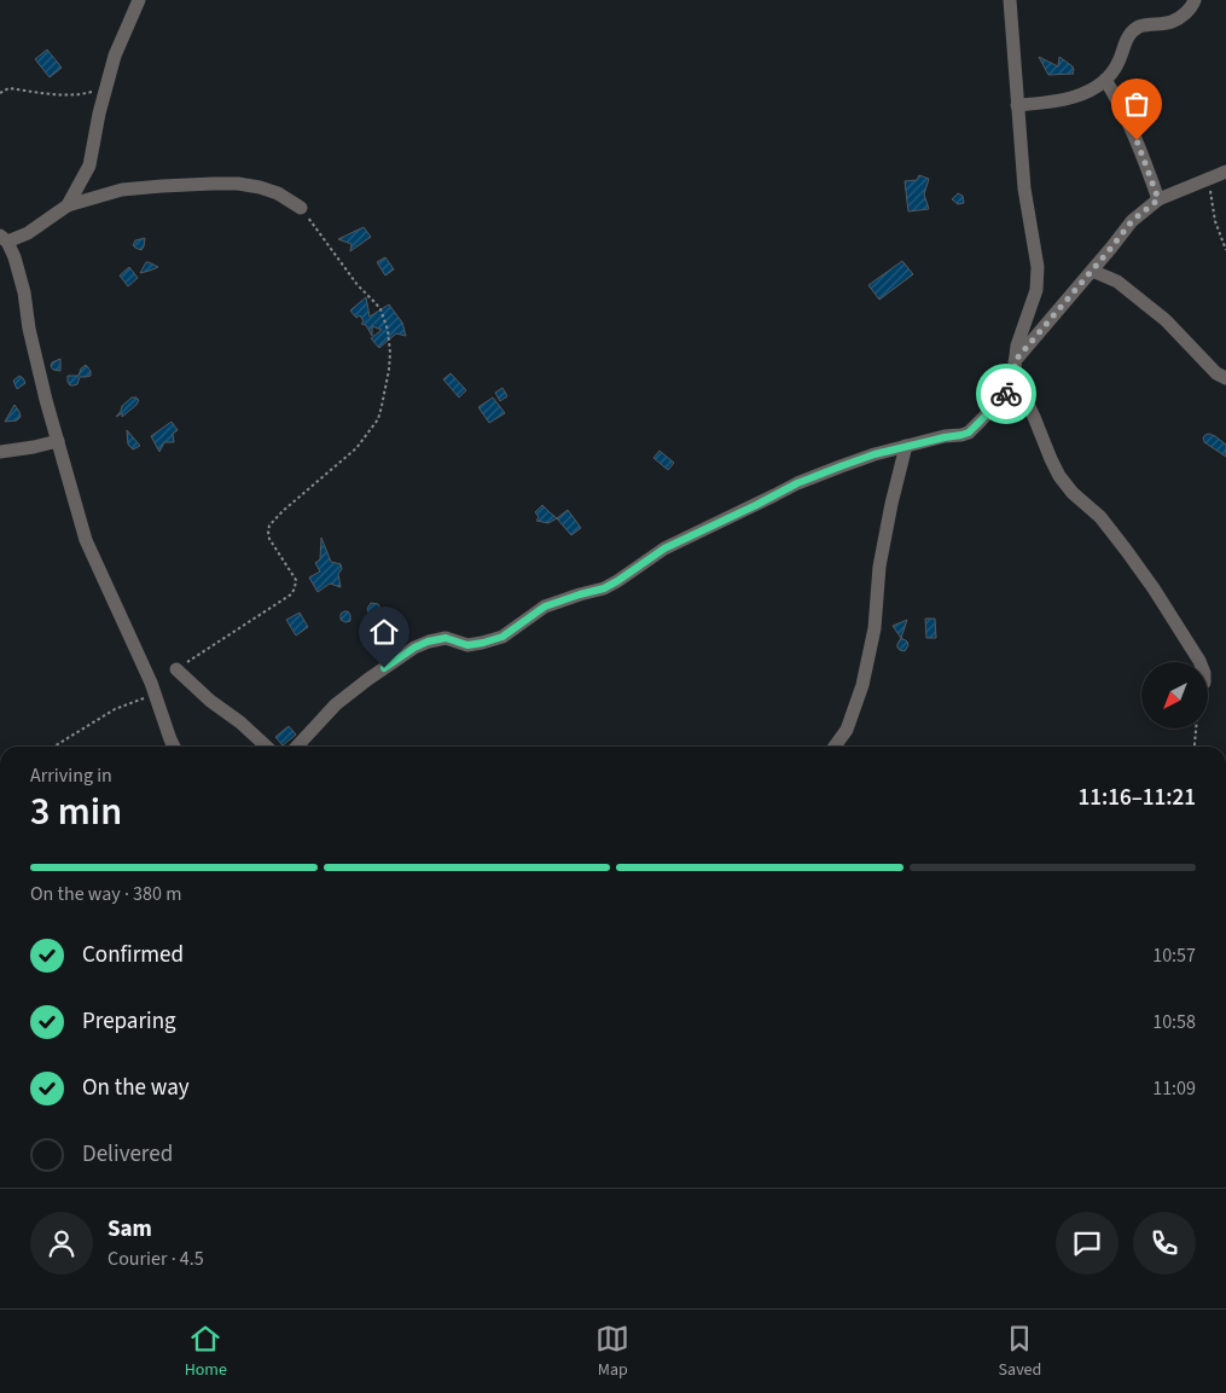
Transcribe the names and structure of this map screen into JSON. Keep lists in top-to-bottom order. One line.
{"north":"bottom left","page":{"heading":["3 min","Arriving in","11:16–11:21"],"panel":["Sam","Courier · 4.5"],"bar":"On the way · 380 m","list":[["Confirmed","10:57"],["Preparing","10:58"],["On the way","11:09"],"Delivered"],"tabs":["Home","Map","Saved"]}}
